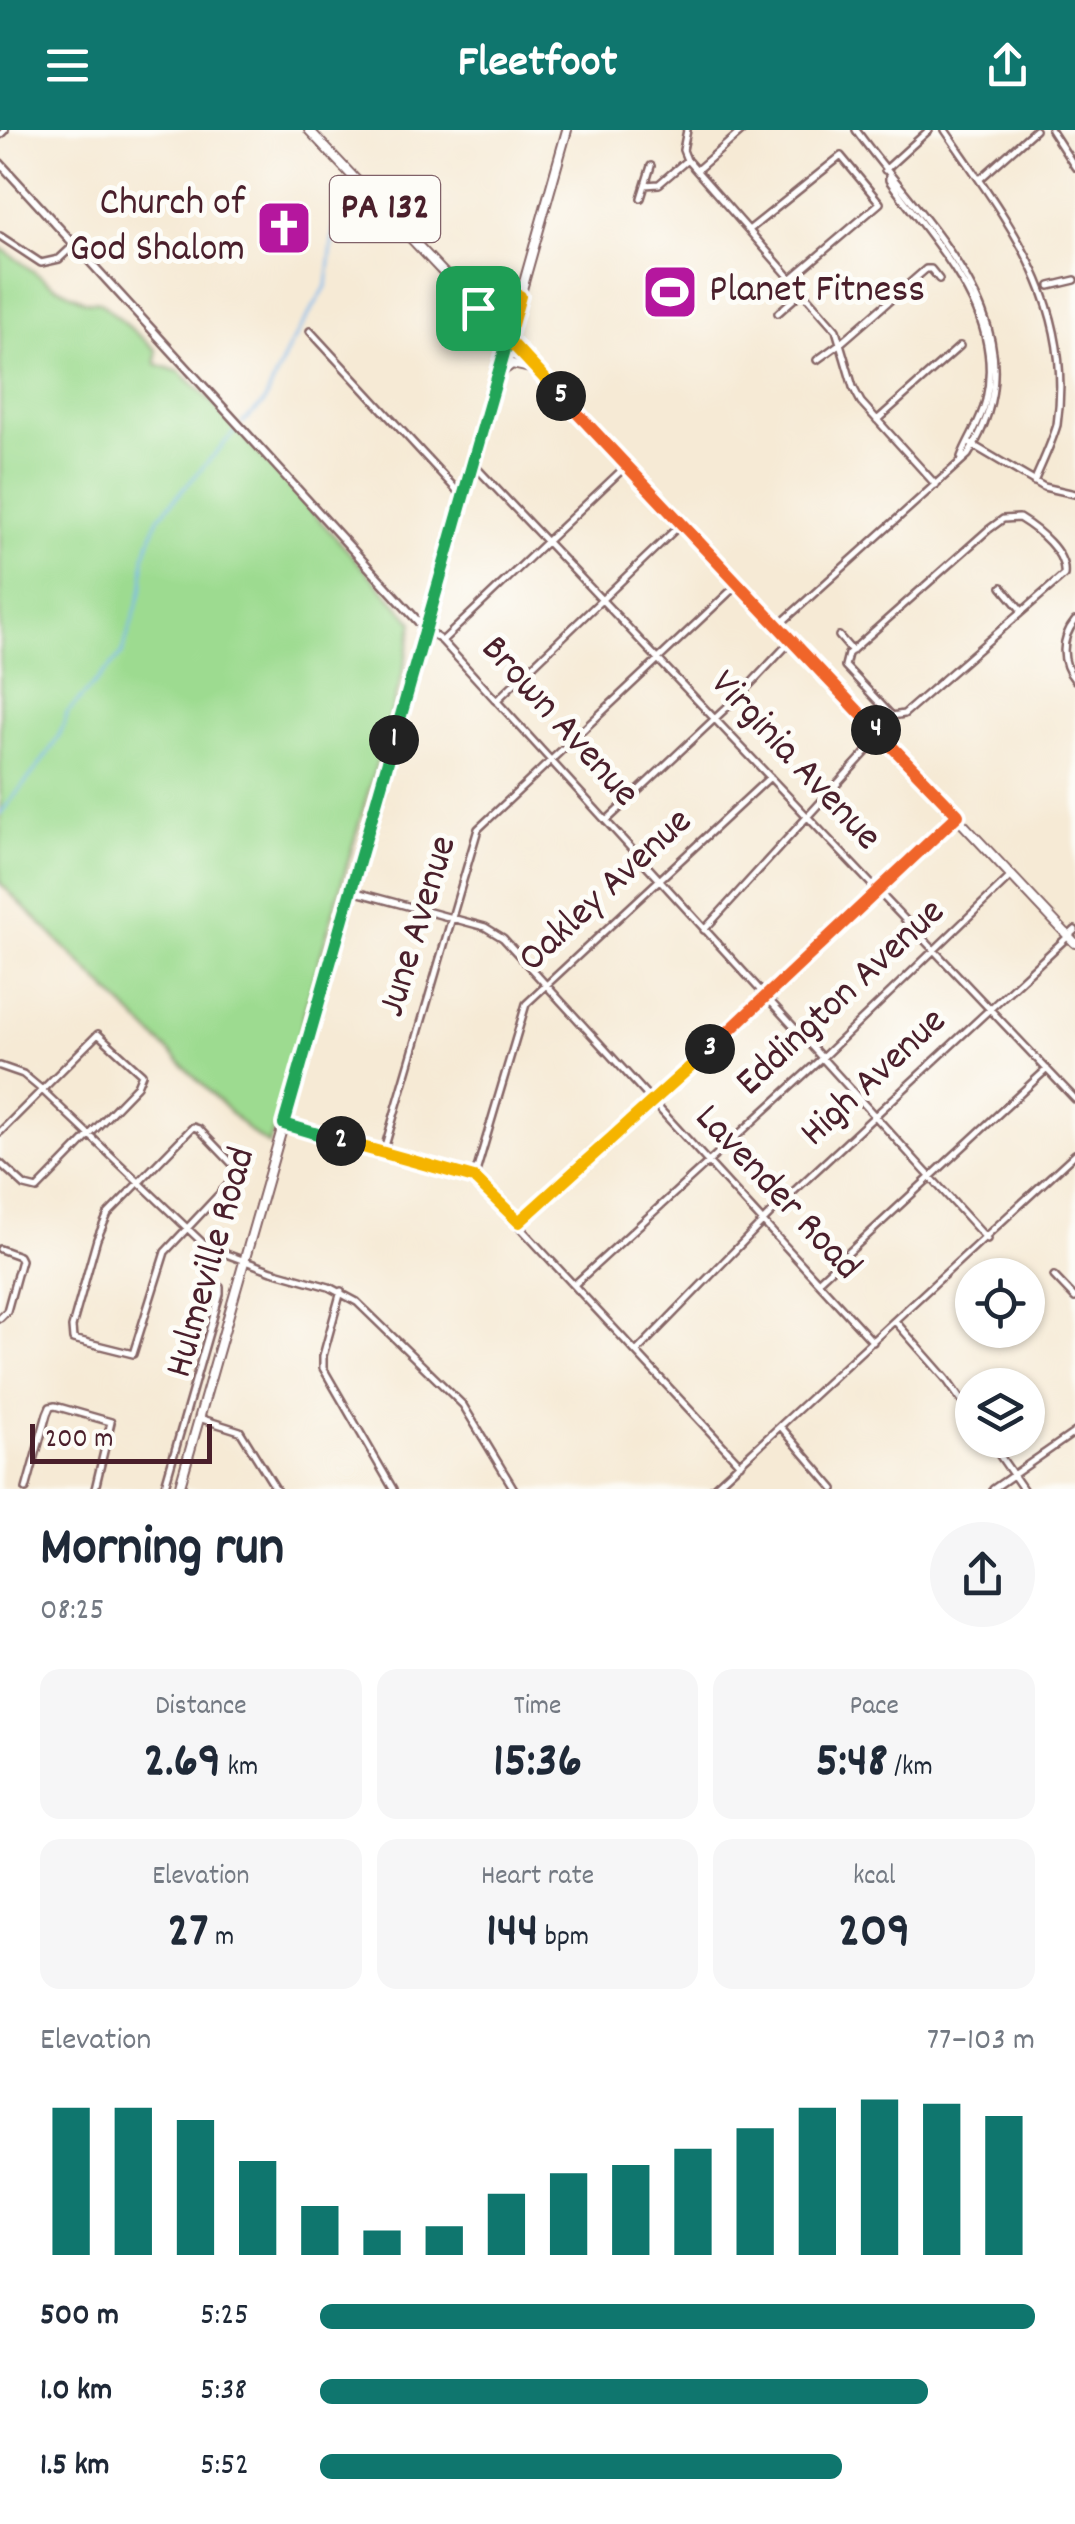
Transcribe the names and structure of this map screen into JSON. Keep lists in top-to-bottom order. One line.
{"streets":{"main road":["PA 132","Hulmeville Road"],"street":["Brown Avenue","Virginia Avenue","Oakley Avenue","June Avenue","Eddington Avenue","High Avenue","Lavender Road"]},"crossings":[["PA 132","June Avenue"],["PA 132","Eddington Avenue"],["PA 132","High Avenue"],["PA 132","Hulmeville Road"],["Brown Avenue","Oakley Avenue"],["Brown Avenue","June Avenue"],["Brown Avenue","Eddington Avenue"],["Brown Avenue","High Avenue"],["Brown Avenue","Hulmeville Road"],["Virginia Avenue","Oakley Avenue"],["Virginia Avenue","June Avenue"],["Virginia Avenue","Eddington Avenue"],["Virginia Avenue","High Avenue"],["Virginia Avenue","Hulmeville Road"],["Oakley Avenue","Lavender Road"],["June Avenue","Lavender Road"],["Eddington Avenue","Lavender Road"],["High Avenue","Lavender Road"],["Lavender Road","Hulmeville Road"]],"places":{"church":["Church of God Shalom"],"sports":["Planet Fitness"]},"scale_bar":"200 m","page":{"header":"Fleetfoot","pins":["5","4","1","3","2"],"scale":"200 m","heading":["Morning run","08:25"],"stats":[["Distance","2.69 km"],["Time","15:36"],["Pace","5:48 /km"],["Elevation","27 m"],["Heart rate","144 bpm"],["kcal","209"]],"chart":["Elevation","77–103 m"],"list":[{"name":"500 m","note":"5:25"},{"name":"1.0 km","note":"5:38"},{"name":"1.5 km","note":"5:52"}]}}
